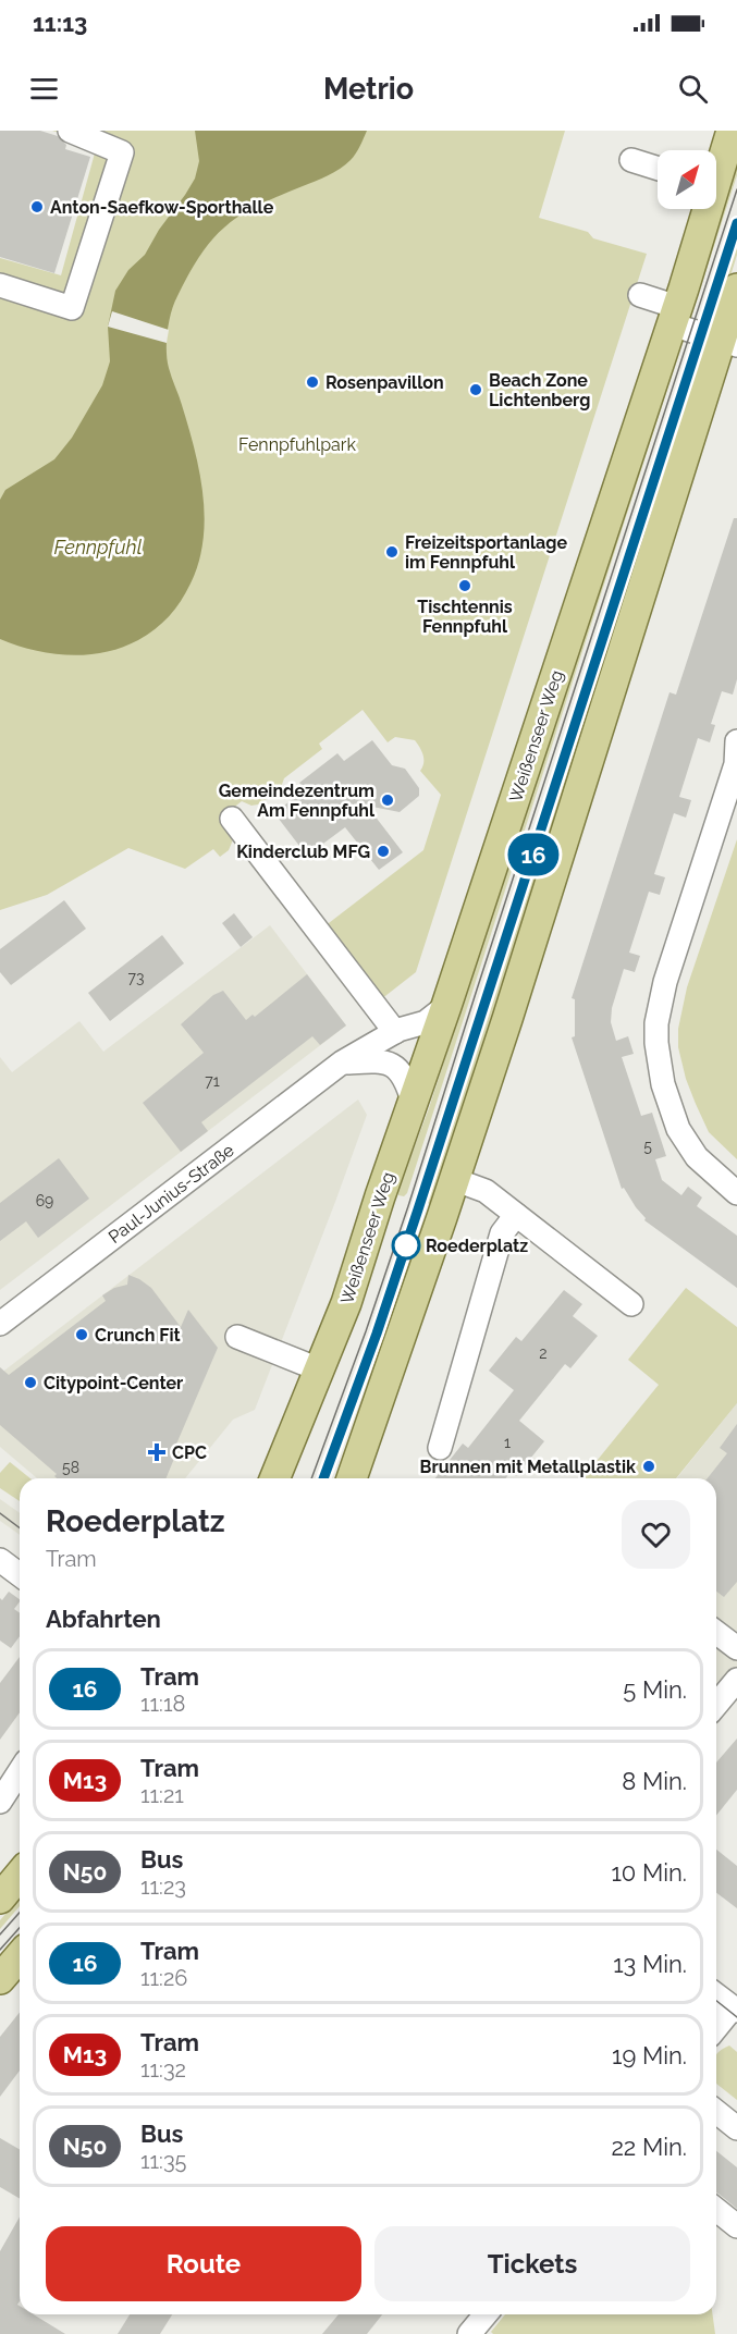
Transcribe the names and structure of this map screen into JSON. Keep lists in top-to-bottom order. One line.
{"streets":{"main road":["Weißenseer Weg"],"street":["Paul-Junius-Straße"]},"crossings":[["Weißenseer Weg","Paul-Junius-Straße"]],"water":["Fennpfuhl"],"parks":["Fennpfuhlpark"],"places":{"other":["Anton-Saefkow-Sporthalle","Rosenpavillon","Beach Zone Lichtenberg","Freizeitsportanlage im Fennpfuhl","Tischtennis Fennpfuhl","Gemeindezentrum Am Fennpfuhl","Kinderclub MFG","Roederplatz","Crunch Fit","Citypoint-Center","Brunnen mit Metallplastik"],"health":["CPC"]},"lines":["tram line 16"],"house_numbers":["73","71","5","69","2","1","58"],"north":"top right","page":{"status":"11:13","header":"Metrio","on_map":"16","heading":[["Roederplatz","Tram"],"Abfahrten"],"list":[{"mark":"16","name":"Tram","note":"11:18","value":"5 Min."},{"mark":"M13","name":"Tram","note":"11:21","value":"8 Min."},{"mark":"N50","name":"Bus","note":"11:23","value":"10 Min."},{"mark":"16","name":"Tram","note":"11:26","value":"13 Min."},{"mark":"M13","name":"Tram","note":"11:32","value":"19 Min."},{"mark":"N50","name":"Bus","note":"11:35","value":"22 Min."}],"buttons":["Route","Tickets"]}}
